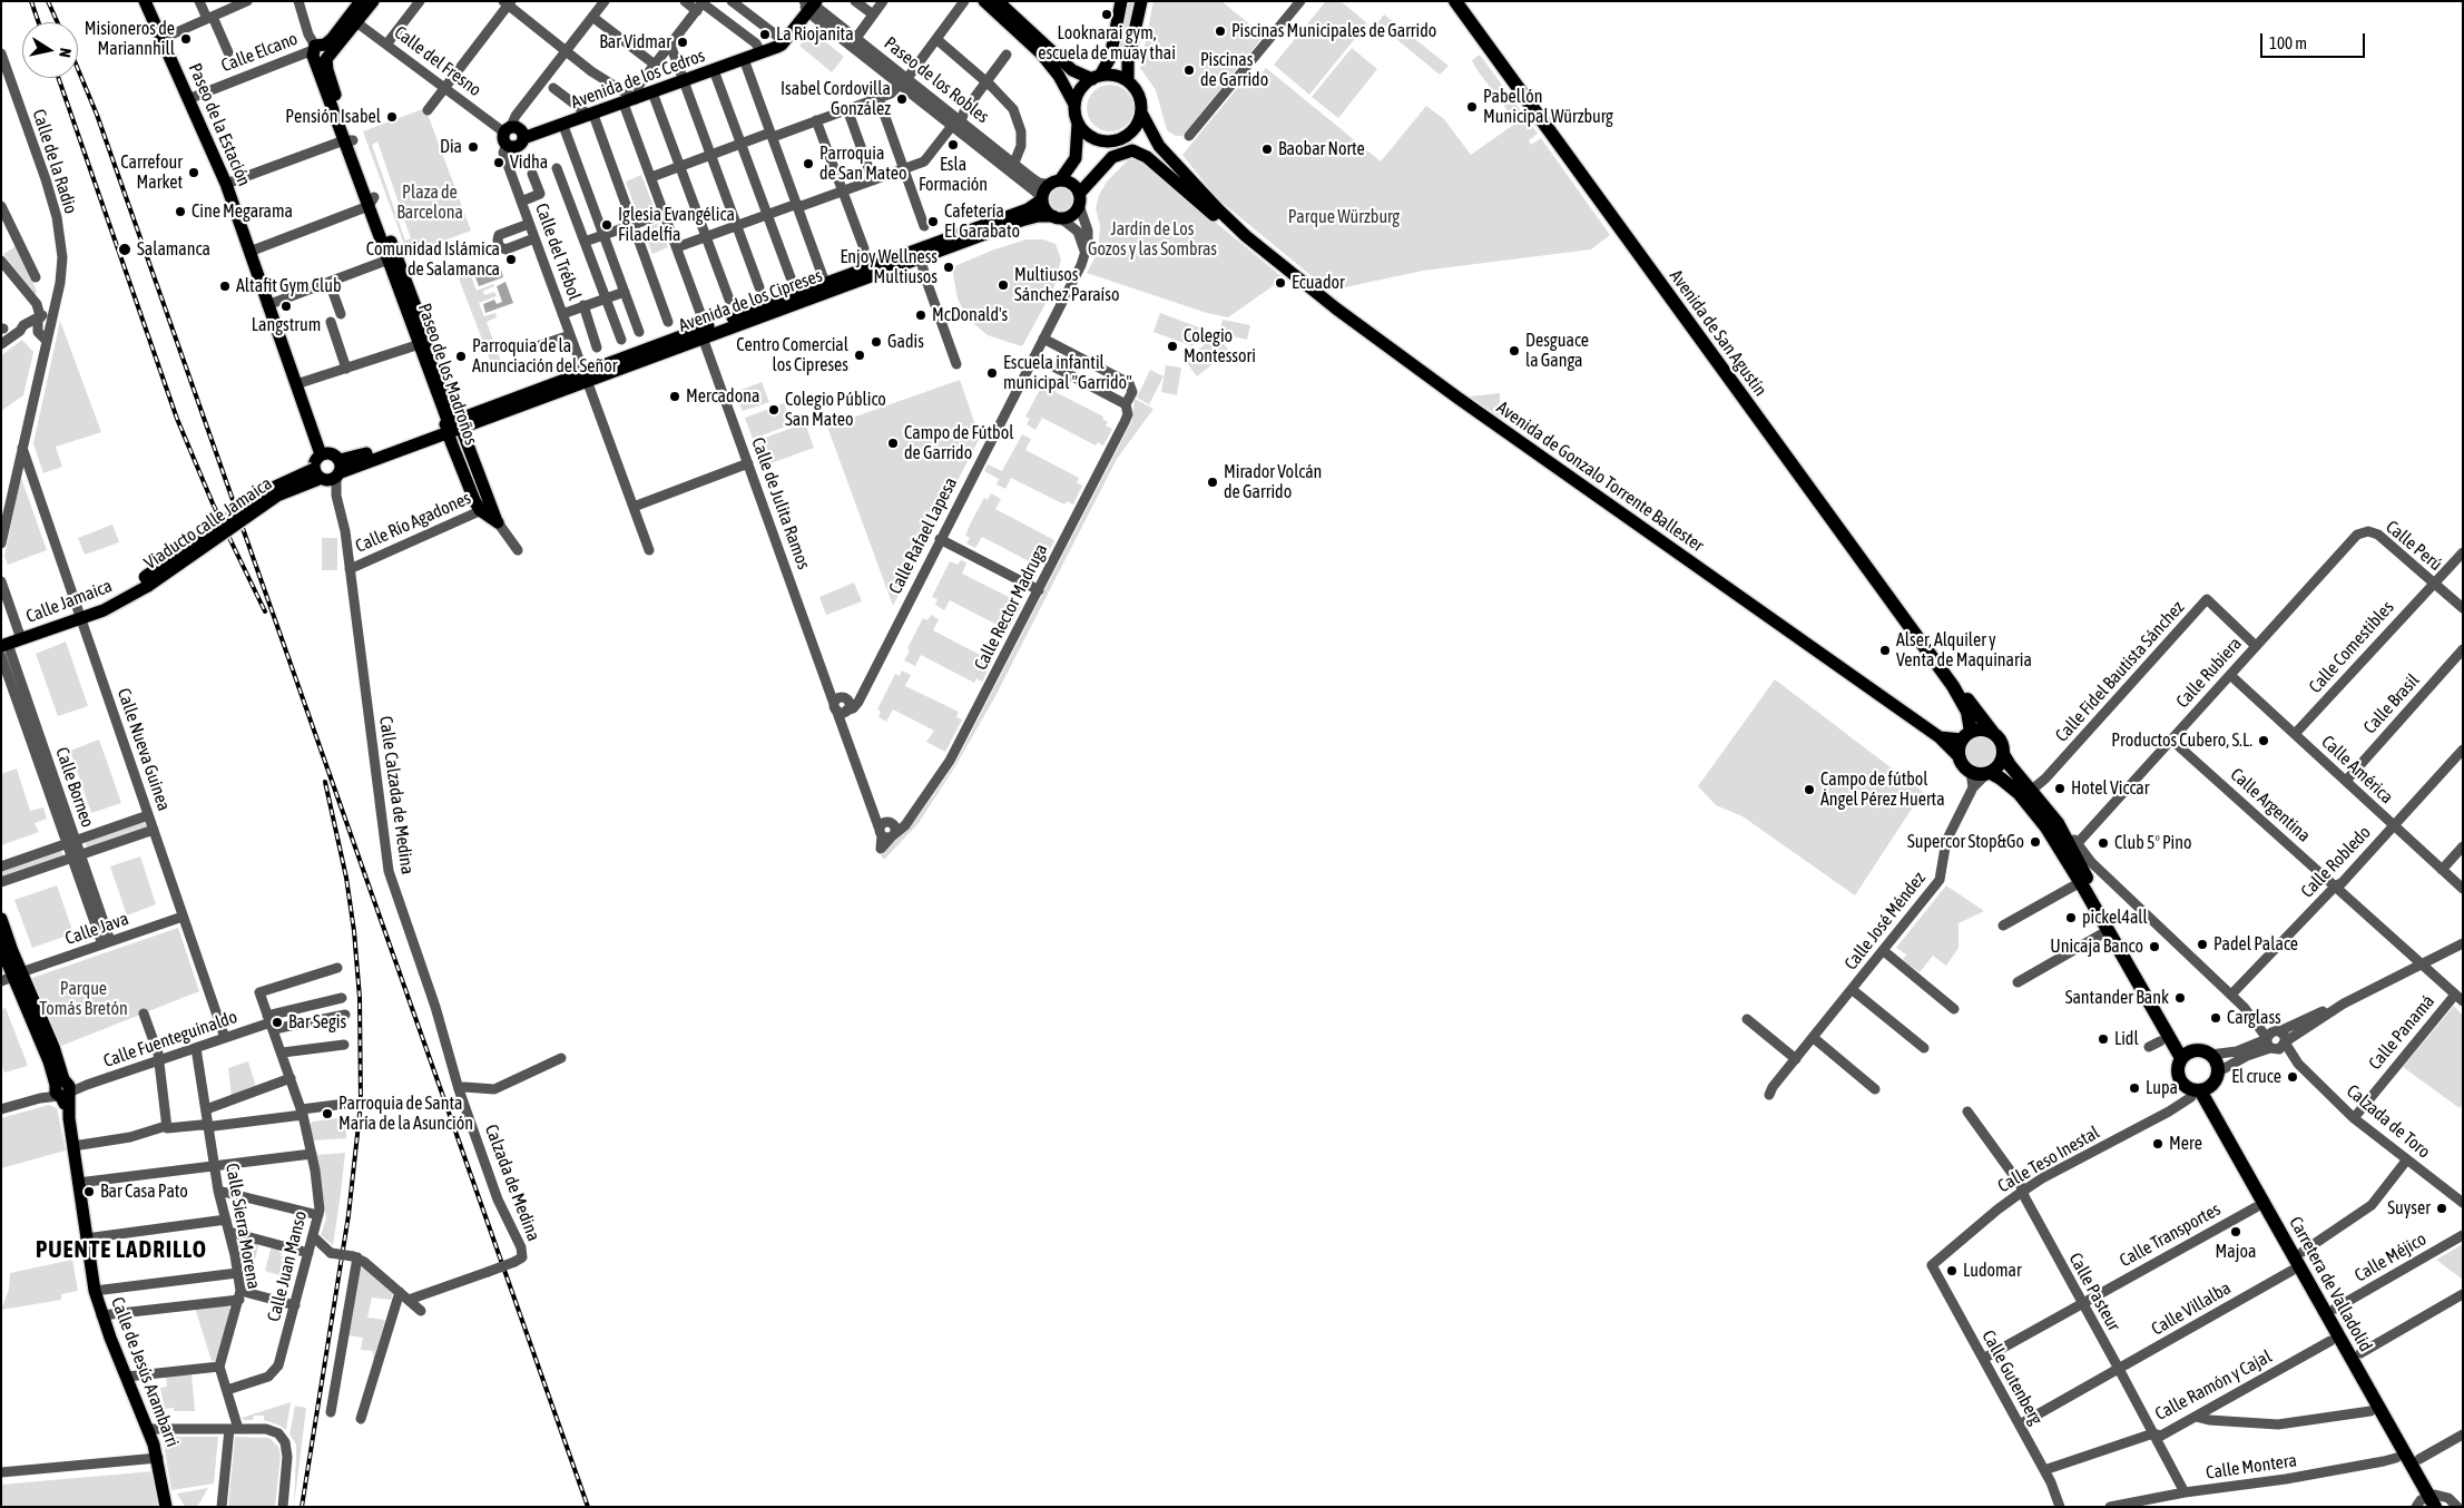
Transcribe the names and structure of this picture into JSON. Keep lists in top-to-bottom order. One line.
{"streets":{"highway":["Avenida de San Agustín","Carretera de Valladolid"],"main road":["Avenida de los Cedros","Paseo de la Estación","Avenida de los Cipreses","Paseo de los Madroños","Avenida de Gonzalo Torrente Ballester","Viaducto calle Jamaica","Calle Jamaica","Calle de Jesús Arambarri"],"street":["Calle Elcano","Calle del Fresno","Paseo de los Robles","Calle de la Radio","Calle del Trébol","Calle de Julita Ramos","Calle Río Agadones","Calle Rafael Lapesa","Calle Perú","Calle Rector Madruga","Calle Comestibles","Calle Fidel Bautista Sánchez","Calle Rubiera","Calle Brasil","Calle Nueva Guinea","Calle América","Calle Borneo","Calle Calzada de Medina","Calle Argentina","Calle Robledo","Calle José Méndez","Calle Java","Calle Panamá","Calle Fuenteguinaldo","Calzada de Toro","Calle Teso Inestal","Calzada de Medina","Calle Sierra Morena","Calle Transportes","Calle Méjico","Calle Juan Manso","Calle Pasteur","Calle Villalba","Calle Gutenberg","Calle Ramón y Cajal","Calle Montera"]},"crossings":[["Calle Elcano","Paseo de la Estación"],["Calle del Fresno","Avenida de los Cedros"],["Calle del Fresno","Calle del Trébol"],["Avenida de los Cedros","Paseo de los Robles"],["Avenida de los Cedros","Calle del Trébol"],["Avenida de los Cedros","Calle de Julita Ramos"],["Paseo de los Robles","Avenida de los Cipreses"],["Paseo de los Robles","Calle Rafael Lapesa"],["Calle de la Radio","Calle Nueva Guinea"],["Calle del Trébol","Avenida de los Cipreses"],["Avenida de los Cipreses","Paseo de los Madroños"],["Avenida de los Cipreses","Calle de Julita Ramos"],["Avenida de los Cipreses","Viaducto calle Jamaica"],["Avenida de los Cipreses","Calle Rafael Lapesa"],["Avenida de los Cipreses","Calle Calzada de Medina"],["Avenida de San Agustín","Avenida de Gonzalo Torrente Ballester"],["Avenida de San Agustín","Calle José Méndez"],["Avenida de San Agustín","Carretera de Valladolid"],["Paseo de los Madroños","Calle Río Agadones"],["Avenida de Gonzalo Torrente Ballester","Calle José Méndez"],["Avenida de Gonzalo Torrente Ballester","Carretera de Valladolid"],["Calle de Julita Ramos","Calle Rafael Lapesa"],["Calle de Julita Ramos","Calle Rector Madruga"],["Calle Río Agadones","Calle Calzada de Medina"],["Viaducto calle Jamaica","Calle Jamaica"],["Viaducto calle Jamaica","Calle Calzada de Medina"],["Calle Rafael Lapesa","Calle Rector Madruga"],["Calle Perú","Calle Comestibles"],["Calle Perú","Calle Rubiera"],["Calle Jamaica","Calle Nueva Guinea"],["Calle Jamaica","Calle Borneo"],["Calle Comestibles","Calle América"],["Calle Fidel Bautista Sánchez","Calle Rubiera"],["Calle Fidel Bautista Sánchez","Carretera de Valladolid"],["Calle Rubiera","Calle América"],["Calle Rubiera","Calle Argentina"],["Calle Rubiera","Calzada de Toro"],["Calle Brasil","Calle América"],["Calle Nueva Guinea","Calle Java"],["Calle Nueva Guinea","Calle Fuenteguinaldo"],["Calle América","Calle Robledo"],["Calle Borneo","Calle Java"],["Calle Calzada de Medina","Calzada de Medina"],["Calle Argentina","Calle Robledo"],["Calle Argentina","Calle Panamá"],["Calle Robledo","Calzada de Toro"],["Calle José Méndez","Carretera de Valladolid"],["Calle Java","Calle de Jesús Arambarri"],["Calle Panamá","Calzada de Toro"],["Calle Fuenteguinaldo","Calle Sierra Morena"],["Calle Fuenteguinaldo","Calle Juan Manso"],["Calle Fuenteguinaldo","Calle de Jesús Arambarri"],["Calzada de Toro","Carretera de Valladolid"],["Calle Teso Inestal","Carretera de Valladolid"],["Calle Teso Inestal","Calle Pasteur"],["Calle Teso Inestal","Calle Gutenberg"],["Calle Transportes","Calle Pasteur"],["Calle Transportes","Calle Gutenberg"],["Calle Pasteur","Calle Villalba"],["Calle Pasteur","Calle Ramón y Cajal"],["Calle Pasteur","Calle Montera"],["Calle Villalba","Calle Gutenberg"],["Calle Gutenberg","Calle Ramón y Cajal"]],"districts":["PUENTE LADRILLO"],"parks":["Plaza de Barcelona","Parque Würzburg","Jardín de Los Gozos y las Sombras","Parque Tomás Bretón"],"places":["Looknarai gym, escuela de muay thai","Piscinas Municipales de Garrido","La Riojanita","Misioneros de Mariannhill","Bar Vidmar","Piscinas de Garrido","Isabel Cordovilla González","Pabellón Municipal Würzburg","Pensión Isabel","Esla Formación","Dia","Baobar Norte","Vidha","Parroquia de San Mateo","Carrefour Market","Cine Megarama","Cafetería El Garabato","Iglesia Evangélica Filadelfia","Salamanca","Comunidad Islámica de Salamanca","Enjoy Wellness Multiusos","Ecuador","Multiusos Sánchez Paraíso","Altafit Gym Club","Langstrum","McDonald's","Gadis","Colegio Montessori","Desguace la Ganga","Centro Comercial los Cipreses","Parroquia de la Anunciación del Señor","Escuela infantil municipal \"Garrido\"","Mercadona","Colegio Público San Mateo","Campo de Fútbol de Garrido","Mirador Volcán de Garrido","Alser, Alquiler y Venta de Maquinaria","Productos Cubero, S.L.","Hotel Viccar","Campo de fútbol Ángel Pérez Huerta","Supercor Stop&Go","Club 5º Pino","pickel4all","Padel Palace","Unicaja Banco","Santander Bank","Carglass","Bar Segis","Lidl","El cruce","Lupa","Parroquia de Santa María de la Asunción","Mere","Bar Casa Pato","Suyser","Majoa","Ludomar"],"scale_bar":"100 m","north":"right"}
